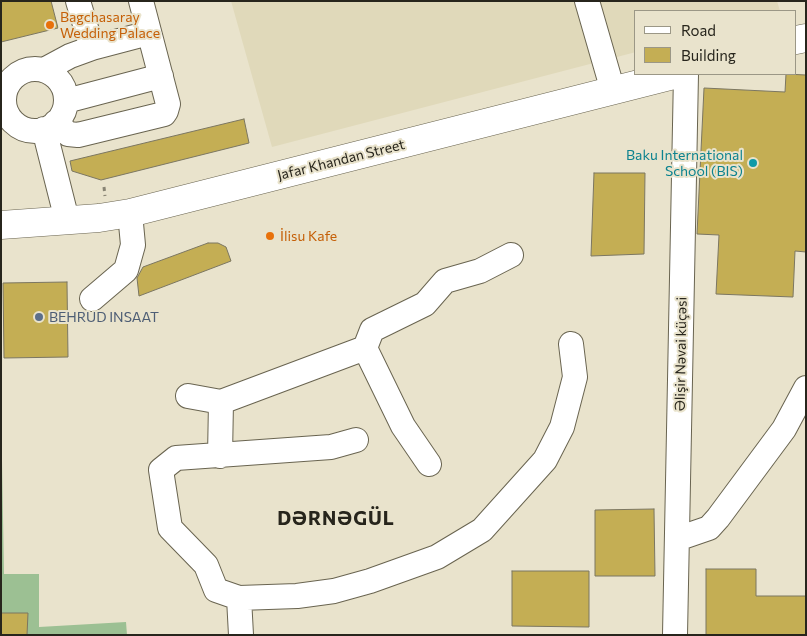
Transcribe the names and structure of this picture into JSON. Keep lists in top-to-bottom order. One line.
{"streets":{"main road":["Jafar Khandan Street"],"street":["Əlişir Nəvai küçəsi"]},"districts":["DƏRNƏGÜL"],"places":["Bagchasaray Wedding Palace","Baku International School (BIS)","İlisu Kafe","BEHRUD INSAAT"],"legend":["Road","Building"]}
